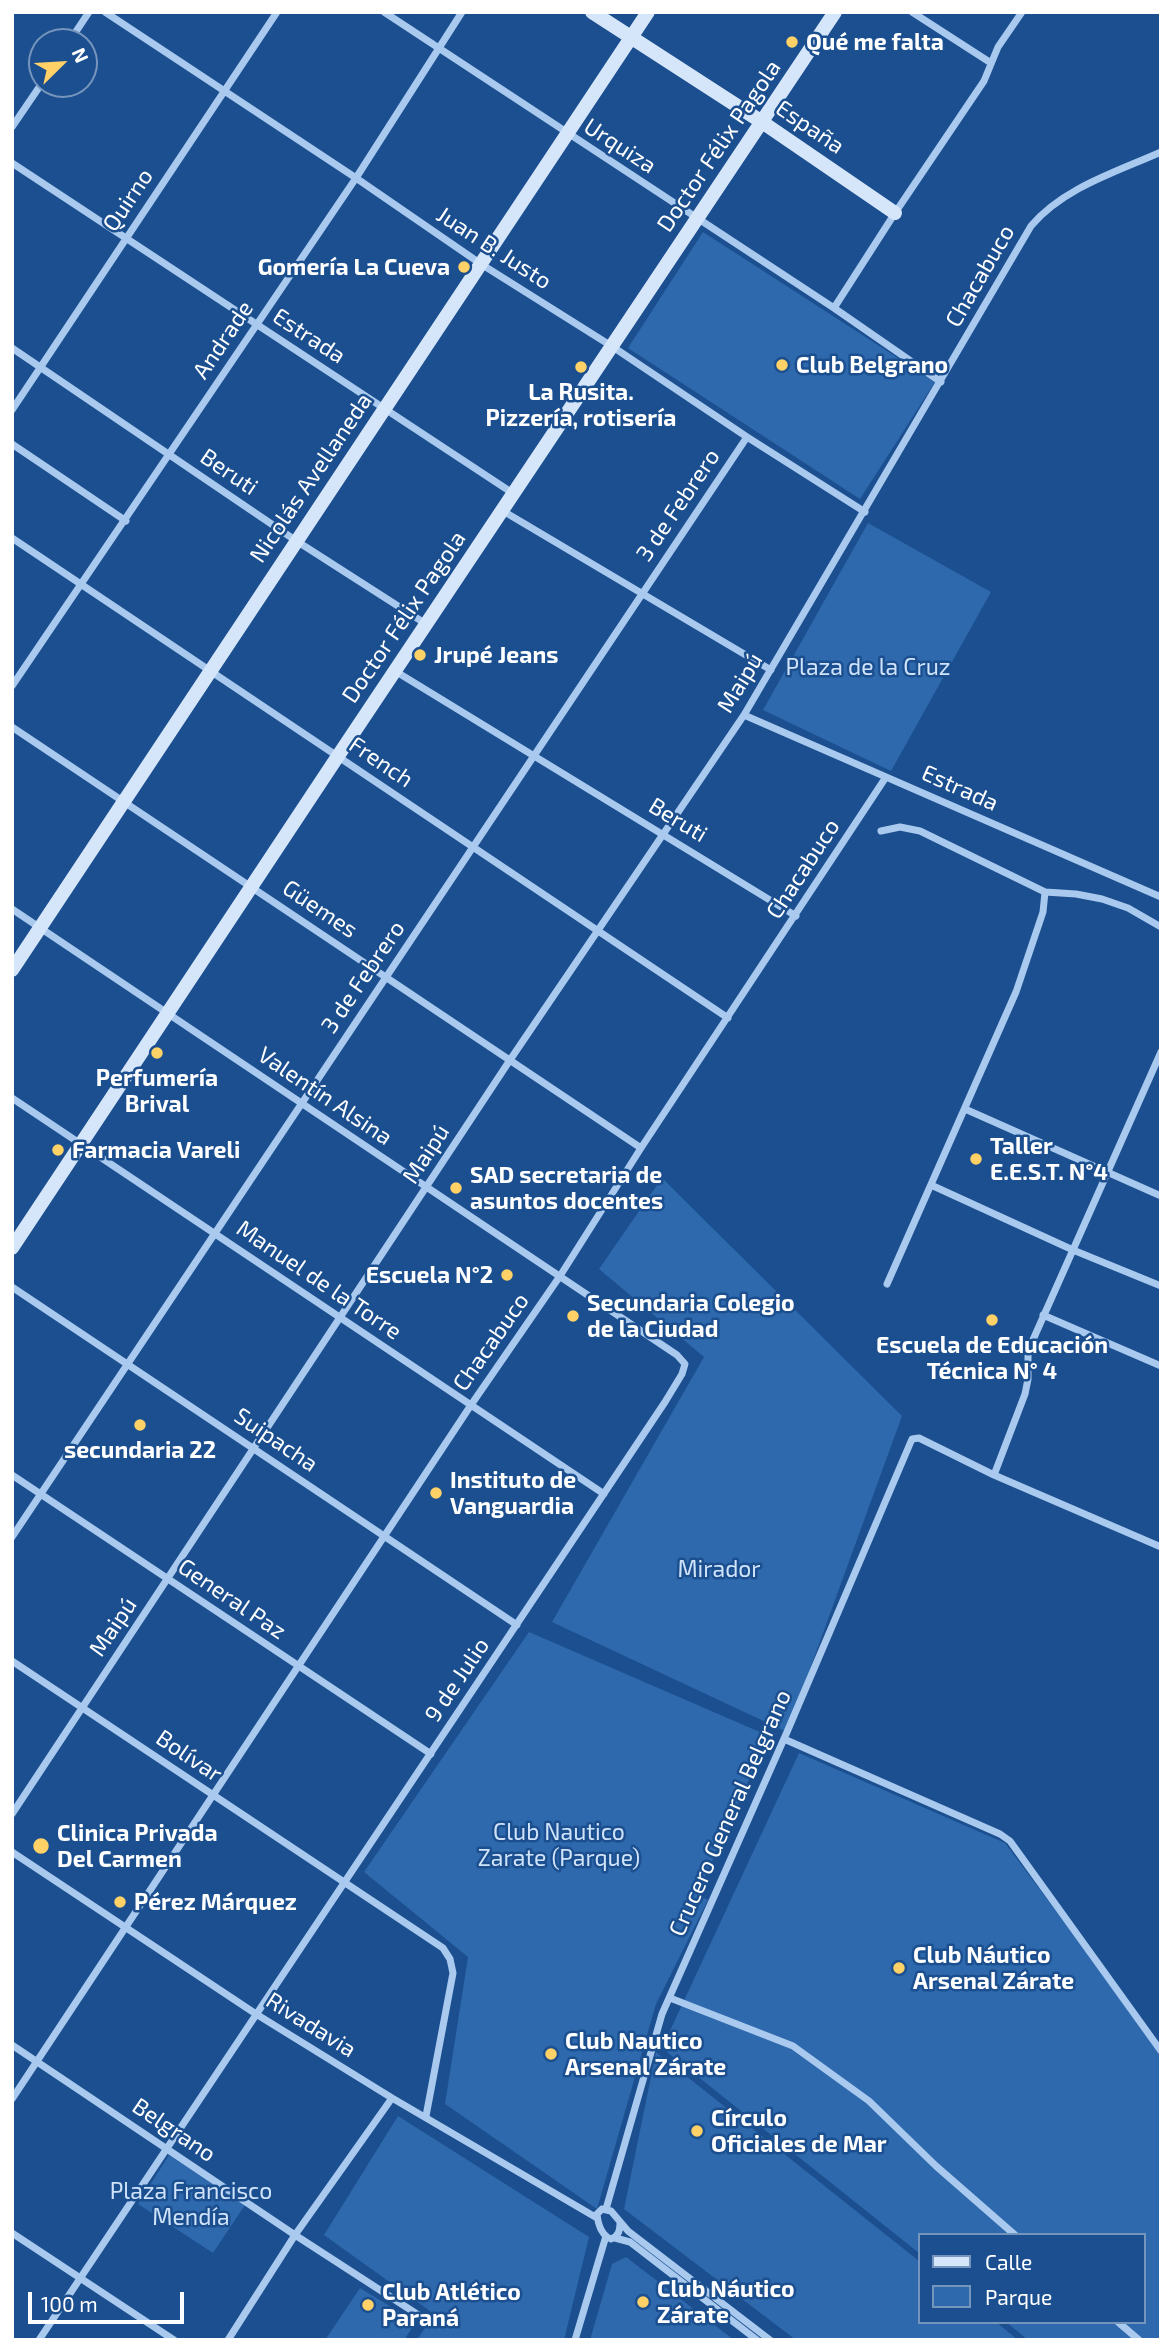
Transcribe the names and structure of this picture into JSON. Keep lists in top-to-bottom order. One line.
{"streets":{"street":["España","Urquiza","Doctor Félix Pagola","Quirno","Juan B. Justo","Chacabuco","Estrada","Andrade","Beruti","Nicolás Avellaneda","3 de Febrero","Maipú","French","Güemes","Valentín Alsina","Manuel de la Torre","Suipacha","General Paz","9 de Julio","Bolívar","Crucero General Belgrano","Rivadavia","Belgrano"]},"crossings":[["España","Doctor Félix Pagola"],["España","Nicolás Avellaneda"],["Urquiza","Doctor Félix Pagola"],["Urquiza","Chacabuco"],["Urquiza","Andrade"],["Urquiza","Nicolás Avellaneda"],["Doctor Félix Pagola","Juan B. Justo"],["Doctor Félix Pagola","Estrada"],["Doctor Félix Pagola","Beruti"],["Doctor Félix Pagola","French"],["Doctor Félix Pagola","Güemes"],["Doctor Félix Pagola","Valentín Alsina"],["Doctor Félix Pagola","Manuel de la Torre"],["Quirno","Juan B. Justo"],["Quirno","Estrada"],["Quirno","Beruti"],["Juan B. Justo","Chacabuco"],["Juan B. Justo","Andrade"],["Juan B. Justo","Nicolás Avellaneda"],["Juan B. Justo","3 de Febrero"],["Juan B. Justo","Maipú"],["Chacabuco","Estrada"],["Chacabuco","Beruti"],["Chacabuco","Maipú"],["Chacabuco","French"],["Chacabuco","Güemes"],["Chacabuco","Valentín Alsina"],["Chacabuco","Manuel de la Torre"],["Chacabuco","Suipacha"],["Chacabuco","General Paz"],["Chacabuco","Bolívar"],["Chacabuco","Rivadavia"],["Chacabuco","Belgrano"],["Estrada","Andrade"],["Estrada","Nicolás Avellaneda"],["Estrada","Maipú"],["Andrade","Beruti"],["Andrade","French"],["Beruti","Nicolás Avellaneda"],["Beruti","3 de Febrero"],["Beruti","Maipú"],["Nicolás Avellaneda","French"],["Nicolás Avellaneda","Güemes"],["Nicolás Avellaneda","Valentín Alsina"],["3 de Febrero","French"],["3 de Febrero","Güemes"],["3 de Febrero","Valentín Alsina"],["3 de Febrero","Manuel de la Torre"],["3 de Febrero","Suipacha"],["3 de Febrero","General Paz"],["Maipú","French"],["Maipú","Güemes"],["Maipú","Valentín Alsina"],["Maipú","Manuel de la Torre"],["Maipú","Suipacha"],["Maipú","General Paz"],["Maipú","Bolívar"],["Valentín Alsina","9 de Julio"],["Manuel de la Torre","9 de Julio"],["Suipacha","9 de Julio"],["General Paz","9 de Julio"],["9 de Julio","Bolívar"],["9 de Julio","Rivadavia"],["9 de Julio","Belgrano"],["Bolívar","Rivadavia"]],"parks":["Plaza de la Cruz","Mirador","Club Nautico Zarate (Parque)","Plaza Francisco Mendía"],"places":["Qué me falta","Gomería La Cueva","Club Belgrano","La Rusita. Pizzería, rotisería","Jrupé Jeans","Perfumería Brival","Farmacia Vareli","Taller E.E.S.T. N°4","SAD secretaria de asuntos docentes","Escuela N°2","Secundaria Colegio de la Ciudad","Escuela de Educación Técnica N° 4","secundaria 22","Instituto de Vanguardia","Clinica Privada Del Carmen","Pérez Márquez","Club Náutico Arsenal Zárate","Club Nautico Arsenal Zárate","Círculo Oficiales de Mar","Club Náutico Zárate","Club Atlético Paraná"],"legend":["Calle","Parque"],"scale_bar":"100 m","north":"top right"}
